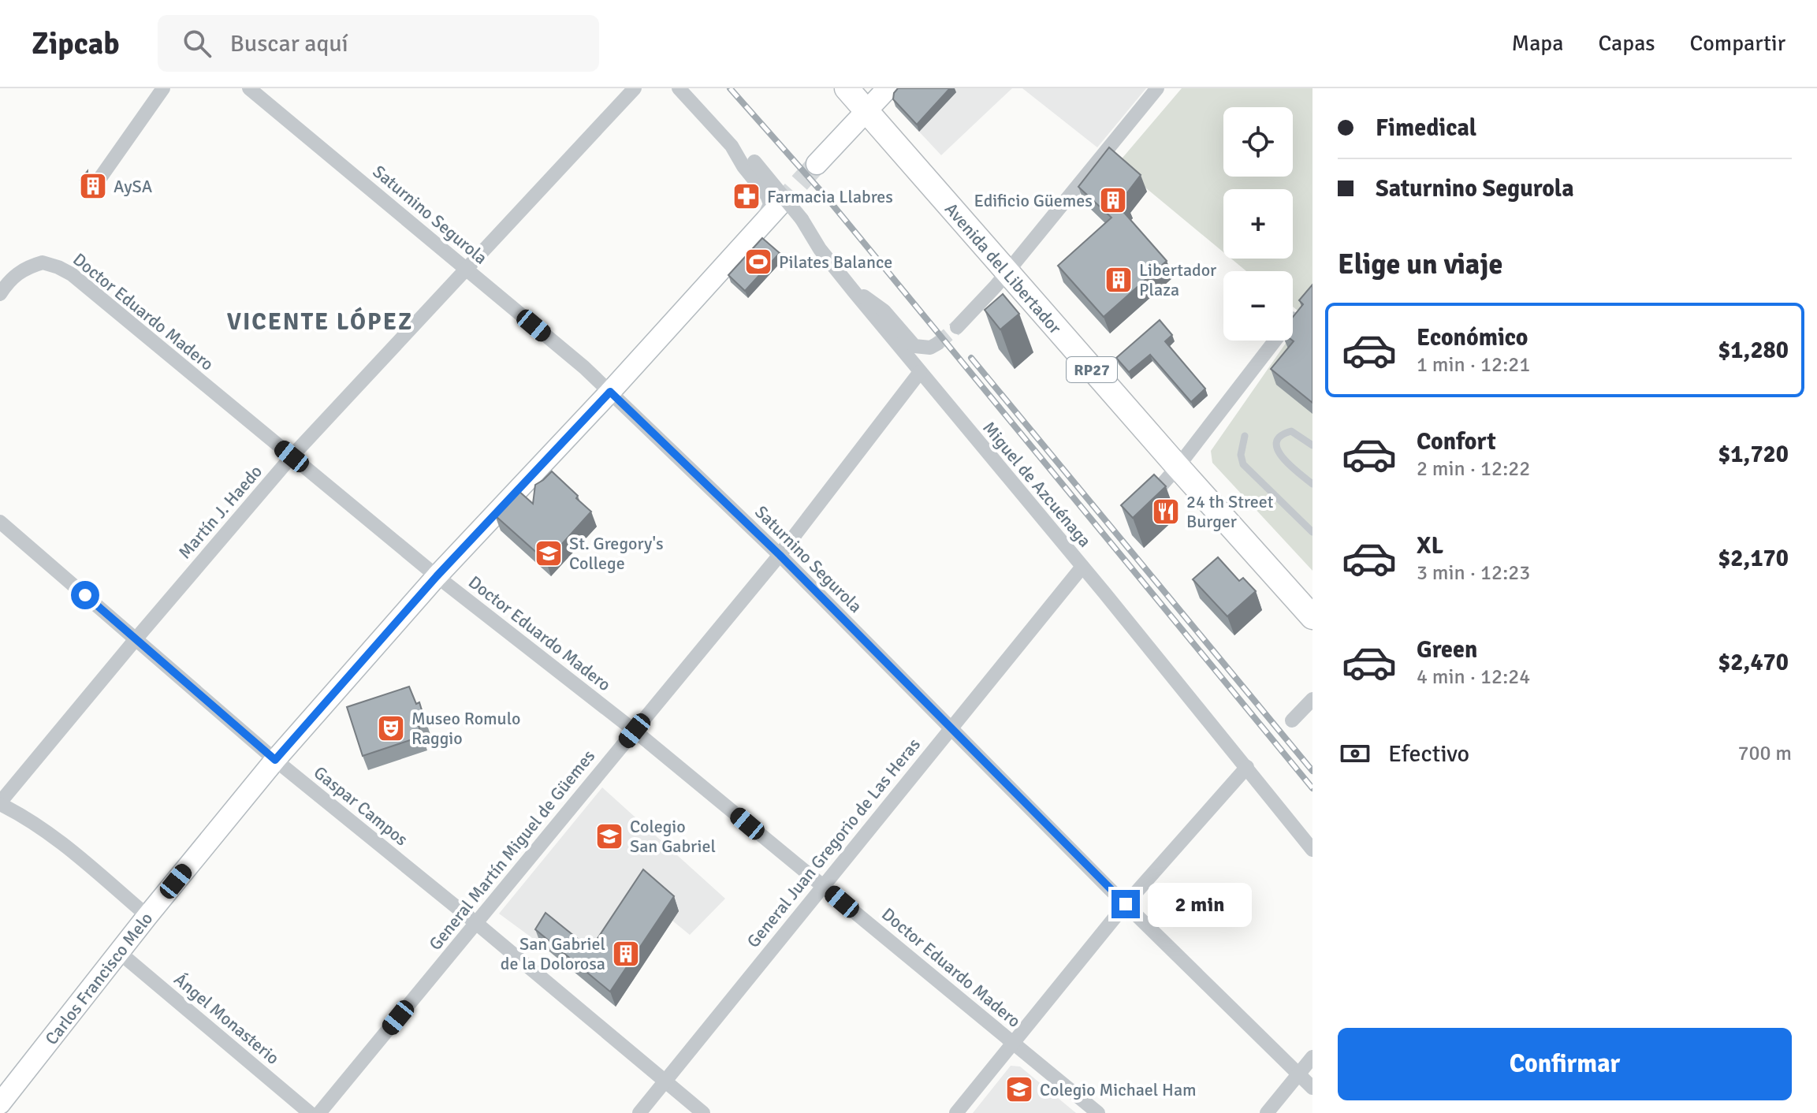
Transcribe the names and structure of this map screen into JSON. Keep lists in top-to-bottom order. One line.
{"streets":{"main road":["Avenida del Libertador","RP27"],"street":["Saturnino Segurola","Doctor Eduardo Madero","Miguel de Azcuénaga","Martín J. Haedo","Gaspar Campos","General Juan Gregorio de Las Heras","General Martín Miguel de Güemes","Carlos Francisco Melo","Ángel Monasterio"]},"crossings":[["Saturnino Segurola","Martín J. Haedo"],["Saturnino Segurola","General Juan Gregorio de Las Heras"],["Saturnino Segurola","General Martín Miguel de Güemes"],["Saturnino Segurola","Carlos Francisco Melo"],["Doctor Eduardo Madero","Martín J. Haedo"],["Doctor Eduardo Madero","General Juan Gregorio de Las Heras"],["Doctor Eduardo Madero","General Martín Miguel de Güemes"],["Doctor Eduardo Madero","Carlos Francisco Melo"],["Miguel de Azcuénaga","General Juan Gregorio de Las Heras"],["Miguel de Azcuénaga","General Martín Miguel de Güemes"],["Miguel de Azcuénaga","Carlos Francisco Melo"],["Martín J. Haedo","Gaspar Campos"],["Gaspar Campos","General Juan Gregorio de Las Heras"],["Gaspar Campos","General Martín Miguel de Güemes"],["Gaspar Campos","Carlos Francisco Melo"],["Carlos Francisco Melo","Ángel Monasterio"]],"districts":["VICENTE LÓPEZ"],"places":{"building":["AySA","Edificio Güemes","Libertador Plaza","San Gabriel de la Dolorosa"],"pharmacy":["Farmacia Llabres"],"sports":["Pilates Balance"],"restaurant":["24 th Street Burger"],"school or university":["St. Gregory's College","Colegio San Gabriel","Colegio Michael Ham"],"theatre":["Museo Romulo Raggio"]},"page":{"header":"Zipcab","search":"Buscar aquí","nav":["Mapa","Capas","Compartir"],"banner":["Fimedical","Saturnino Segurola"],"map_buttons":["+","−"],"heading":"Elige un viaje","list":[{"name":"Económico","note":"1 min · 12:21","value":"$1,280"},{"name":"Confort","note":"2 min · 12:22","value":"$1,720"},{"name":"XL","note":"3 min · 12:23","value":"$2,170"},{"name":"Green","note":"4 min · 12:24","value":"$2,470"}],"pay":["Efectivo","700 m"],"bubble":"2 min","buttons":"Confirmar"}}
